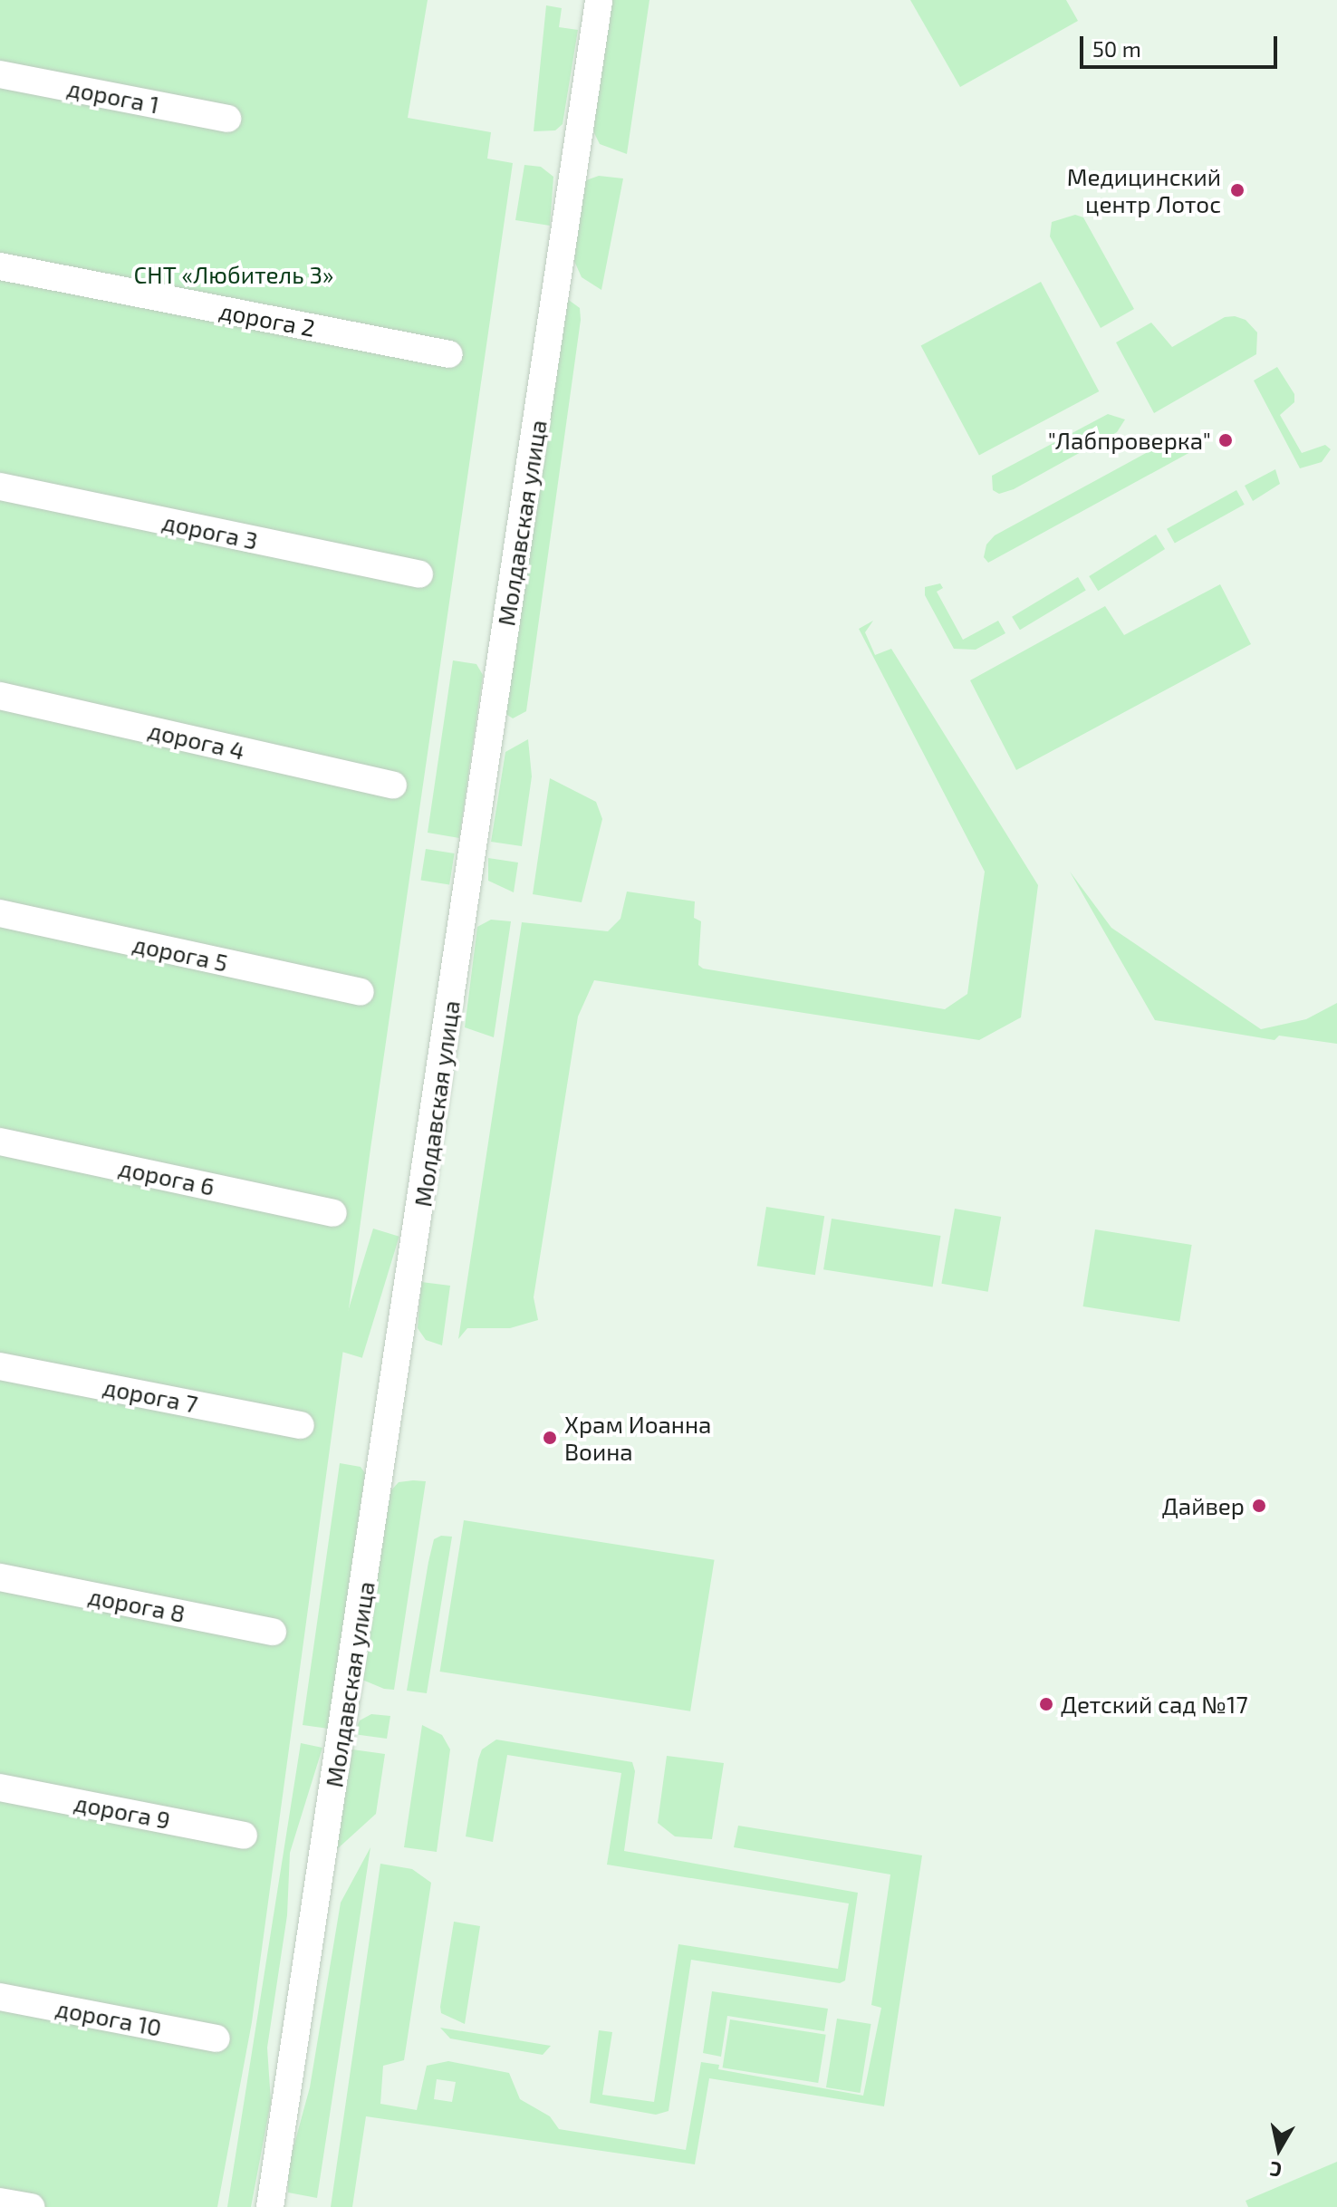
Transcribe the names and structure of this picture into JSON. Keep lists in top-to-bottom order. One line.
{"streets":{"street":["дорога 1","дорога 2","Молдавская улица","дорога 3","дорога 4","дорога 5","дорога 6","дорога 7","дорога 8","дорога 9","дорога 10"]},"parks":["СНТ «Любитель 3»"],"places":["Медицинский центр Лотос","\"Лабпроверка\"","Храм Иоанна Воина","Дайвер","Детский сад №17"],"scale_bar":"50 m","north":"bottom"}
